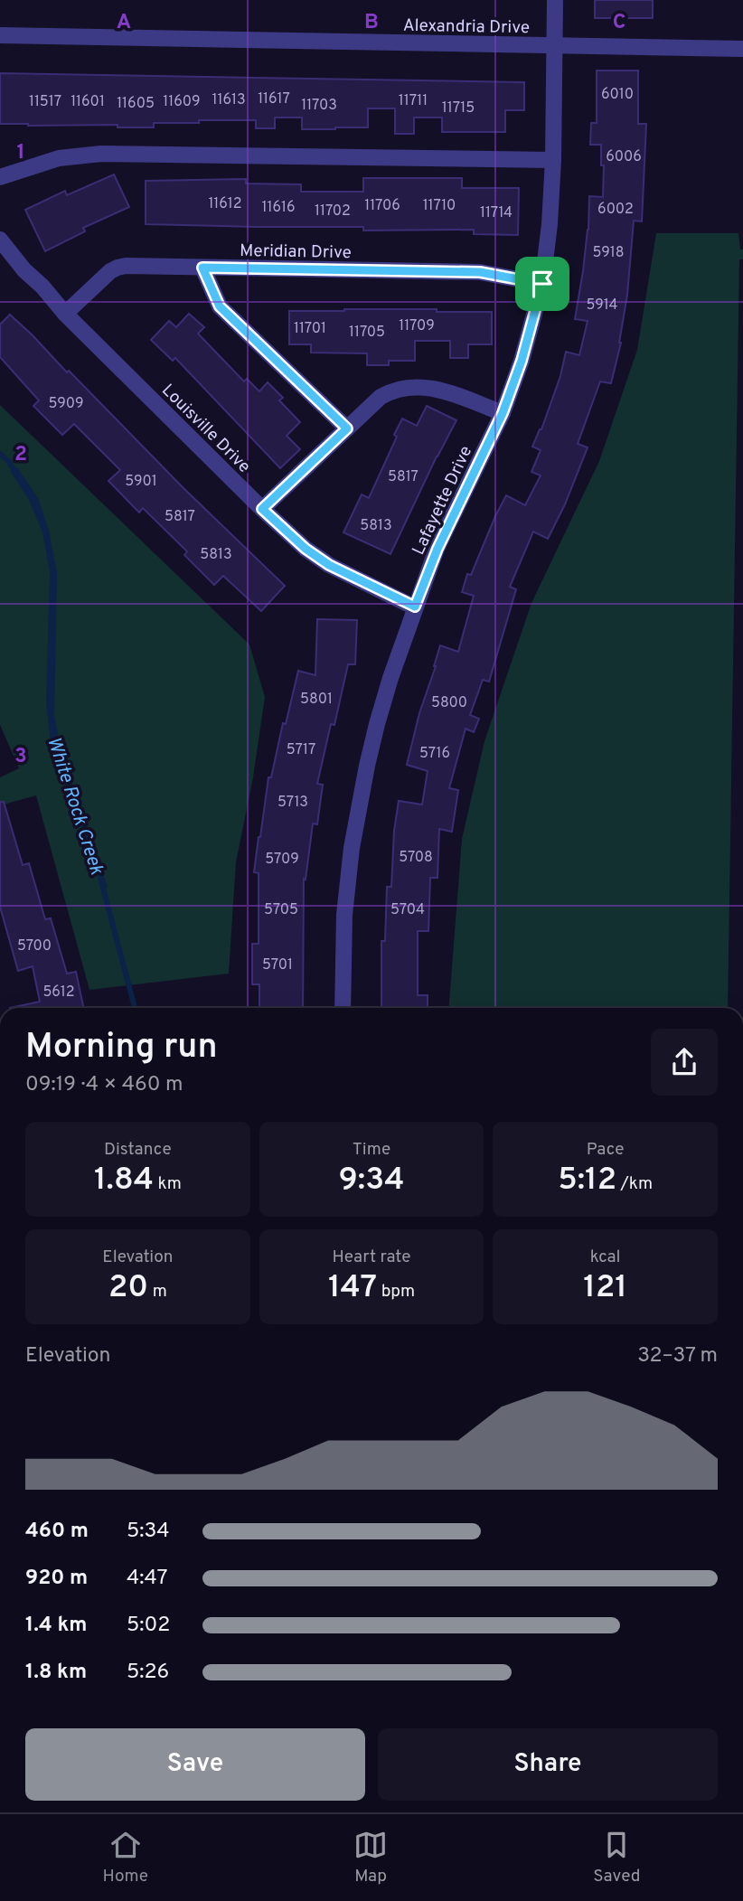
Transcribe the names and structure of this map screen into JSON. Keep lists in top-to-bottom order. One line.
{"streets":{"street":["Alexandria Drive","Meridian Drive","Louisville Drive","Lafayette Drive"]},"crossings":[["Alexandria Drive","Lafayette Drive"],["Meridian Drive","Louisville Drive"],["Meridian Drive","Lafayette Drive"],["Louisville Drive","Lafayette Drive"]],"water":["White Rock Creek"],"house_numbers":["6010","11617","11613","11711","11517","11601","11609","11605","11703","11715","6006","11612","11706","11710","11616","6002","11702","11714","5918","5914","11709","11701","11705","5909","5817","5901","5817","5813","5813","5801","5800","5717","5716","5713","5708","5709","5705","5704","5700","5701","5612"],"page":{"heading":["Morning run","09:19 · 4 × 460 m"],"stats":[["Distance","1.84 km"],["Time","9:34"],["Pace","5:12 /km"],["Elevation","20 m"],["Heart rate","147 bpm"],["kcal","121"]],"chart":["Elevation","32–37 m"],"list":[{"name":"460 m","note":"5:34"},{"name":"920 m","note":"4:47"},{"name":"1.4 km","note":"5:02"},{"name":"1.8 km","note":"5:26"}],"buttons":["Save","Share"],"tabs":["Home","Map","Saved"]},"grid":{"columns":["A","B","C"],"rows":["1","2","3"]}}
